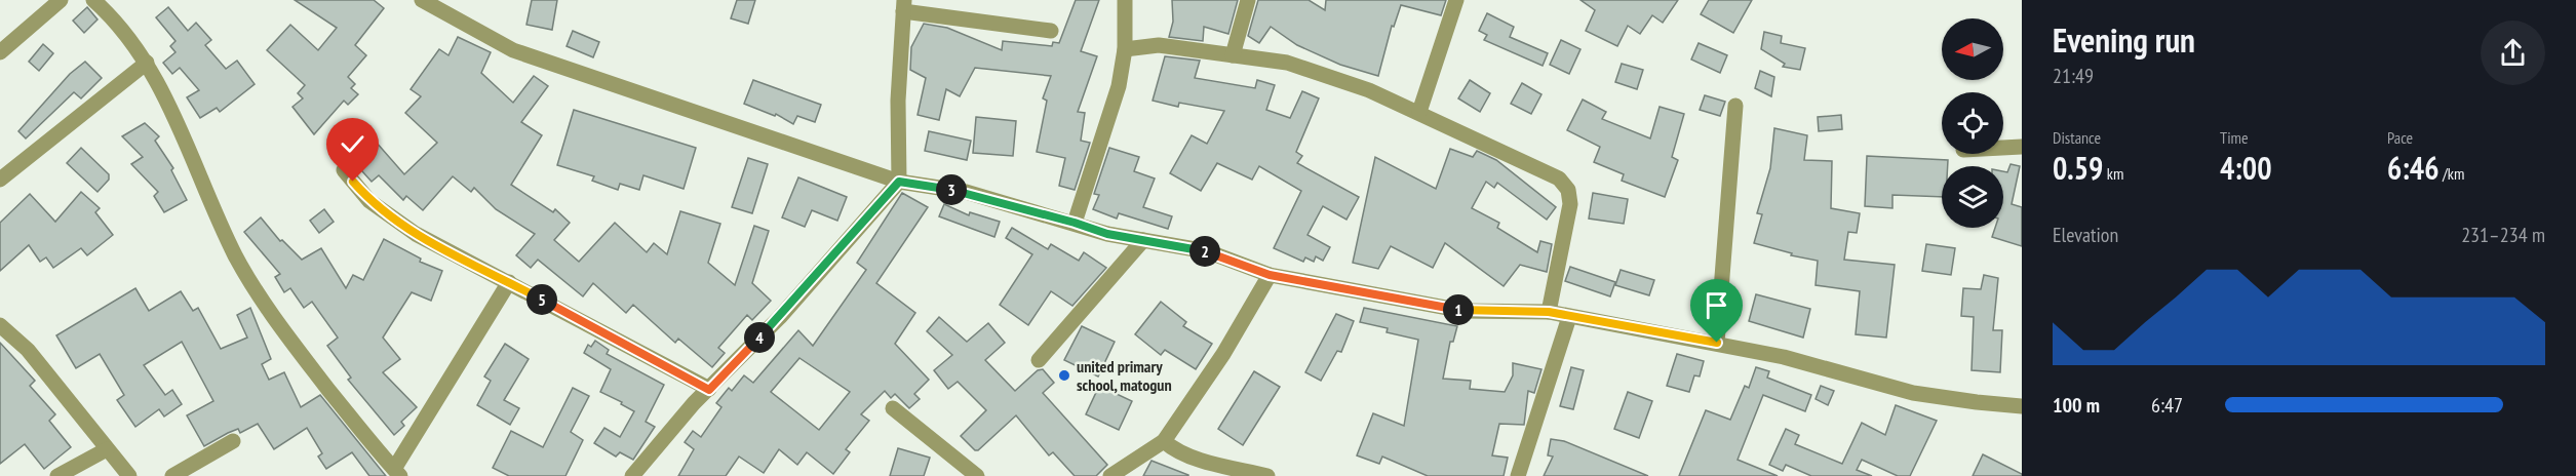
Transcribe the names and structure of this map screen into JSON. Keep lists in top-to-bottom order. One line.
{"places":["united primary school, matogun"],"north":"left","page":{"heading":["Evening run","21:49"],"stats":[["Distance","0.59 km"],["Time","4:00"],["Pace","6:46 /km"]],"pins":["3","2","5","1","4"],"chart":["Elevation","231–234 m"],"list":[{"name":"100 m","note":"6:47"}]}}
